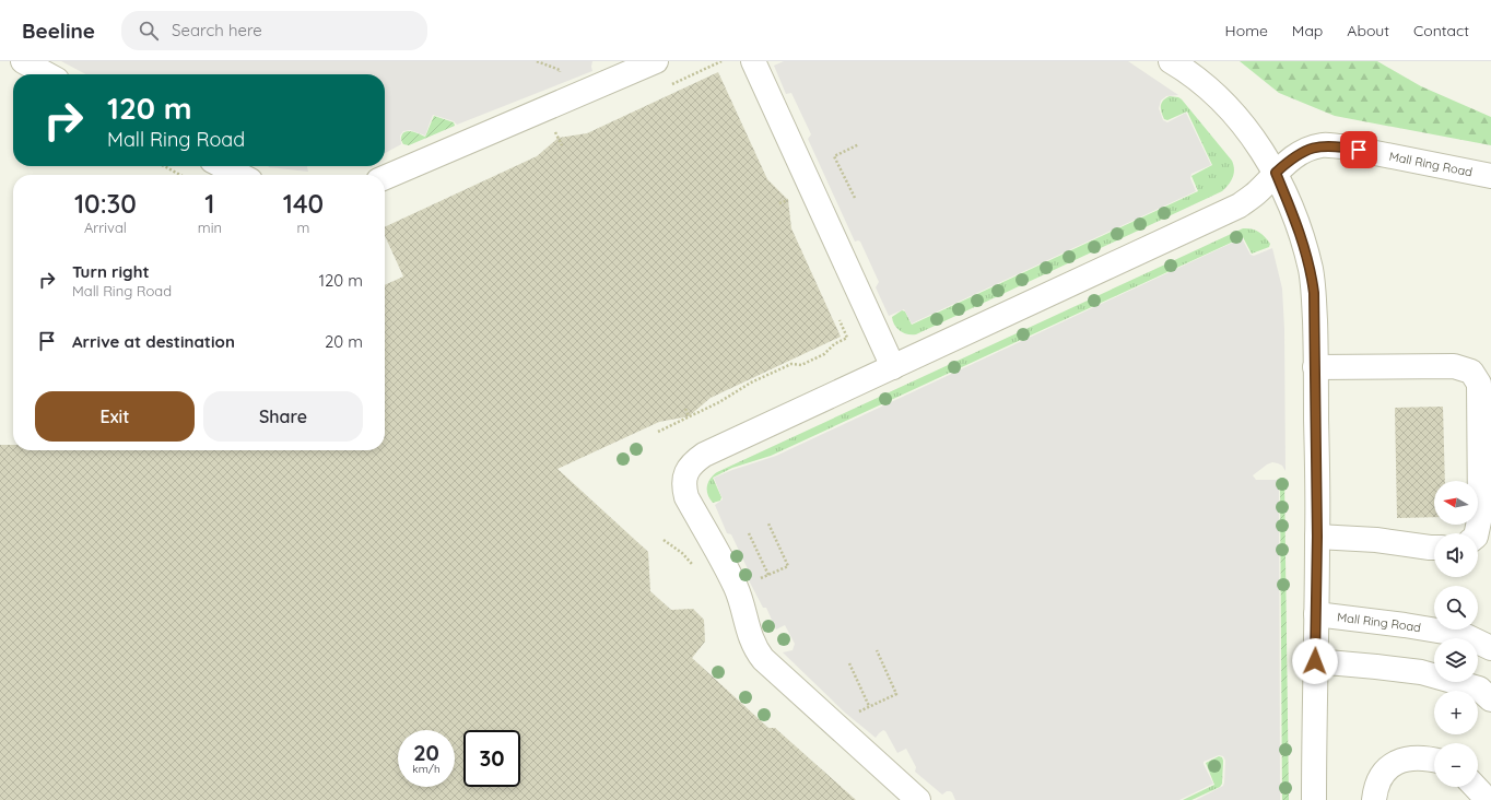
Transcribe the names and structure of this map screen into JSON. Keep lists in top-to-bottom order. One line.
{"streets":{"street":["Mall Ring Road"]},"north":"left","page":{"header":"Beeline","search":"Search here","nav":["Home","Map","About","Contact"],"turn":["120 m","Mall Ring Road"],"eta":["10:30","Arrival","1","min","140","m"],"list":[{"name":"Turn right","note":"Mall Ring Road","value":"120 m"},{"name":"Arrive at destination","value":"20 m"}],"buttons":["Exit","Share"],"map_buttons":["+","−"],"speed":"20 km/h","limit":"30"}}
